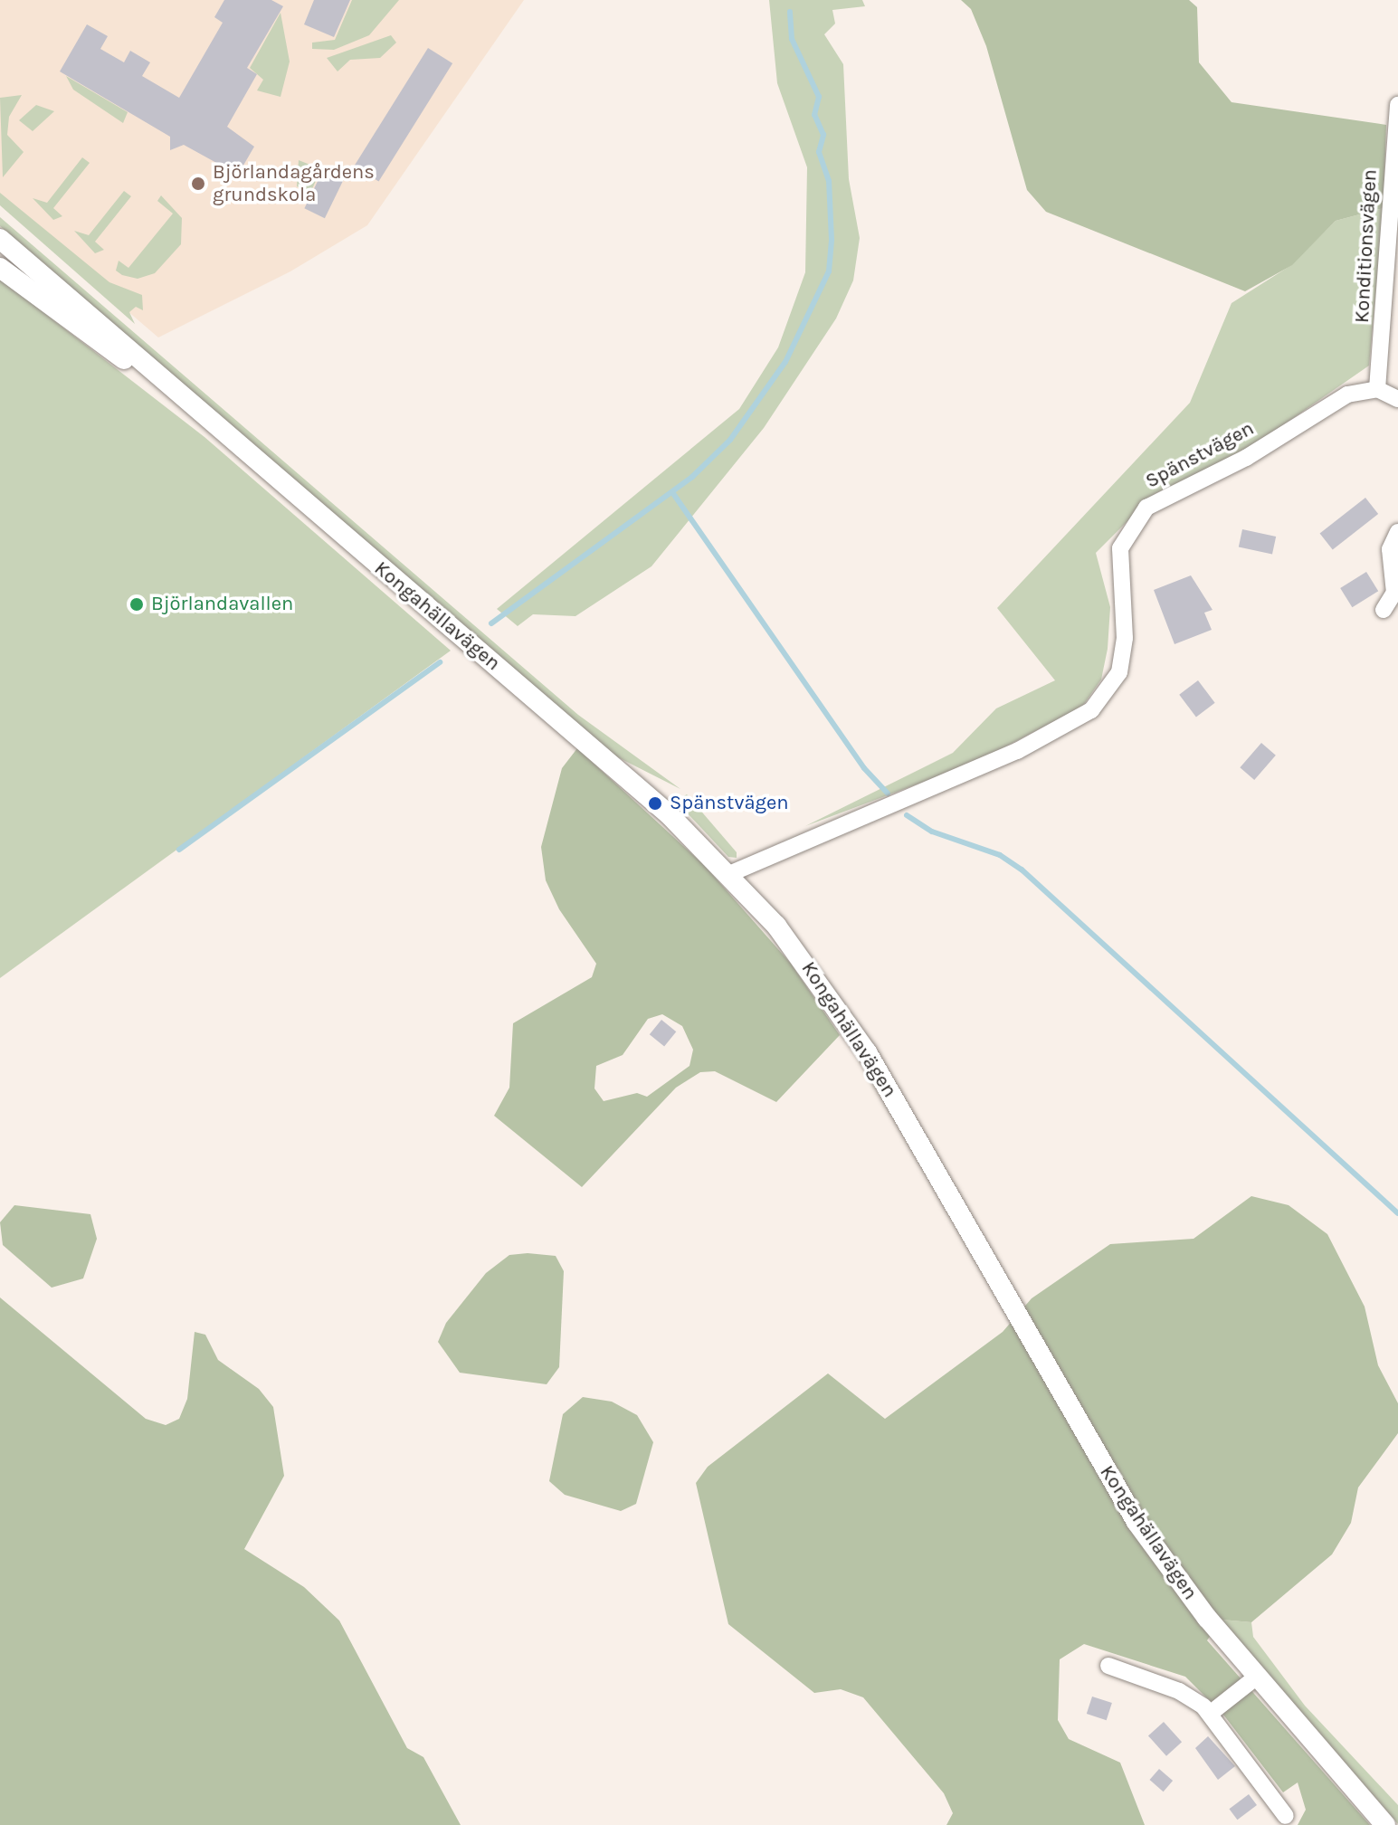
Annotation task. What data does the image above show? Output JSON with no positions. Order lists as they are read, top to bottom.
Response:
{
  "streets": {
    "street": ["Konditionsvägen", "Spänstvägen", "Kongahällavägen"]
  },
  "crossings": [
    ["Konditionsvägen", "Spänstvägen"],
    ["Spänstvägen", "Kongahällavägen"]
  ],
  "places": ["Björlandagårdens grundskola", "Björlandavallen", "Spänstvägen"]
}
